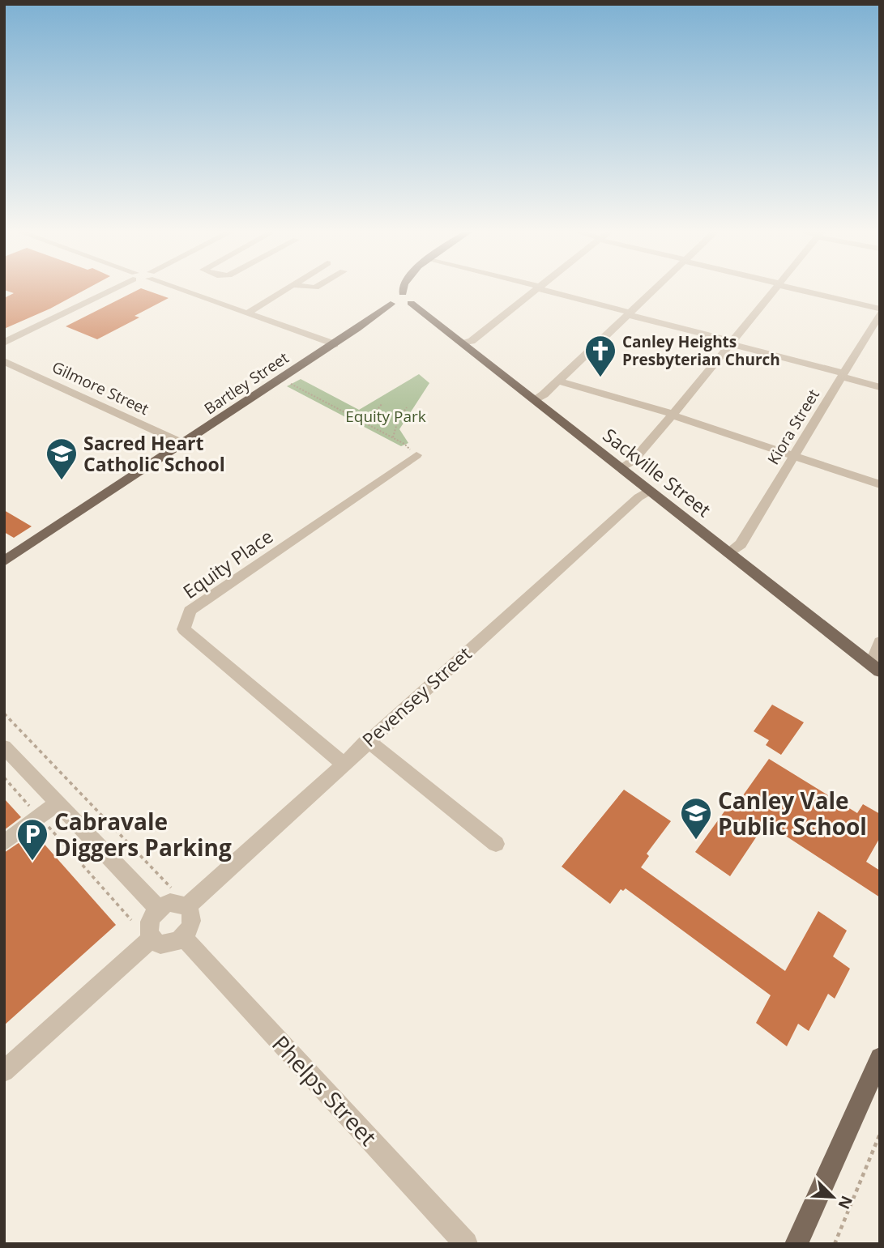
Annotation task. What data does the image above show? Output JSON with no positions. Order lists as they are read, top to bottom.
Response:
{
  "streets": {
    "main road": ["Bartley Street", "Sackville Street"],
    "street": [
      "Gilmore Street",
      "Kiora Street",
      "Equity Place",
      "Pevensey Street",
      "Phelps Street"
    ]
  },
  "crossings": [
    ["Bartley Street", "Gilmore Street"],
    ["Bartley Street", "Sackville Street"],
    ["Kiora Street", "Sackville Street"],
    ["Sackville Street", "Pevensey Street"],
    ["Equity Place", "Pevensey Street"],
    ["Pevensey Street", "Phelps Street"]
  ],
  "parks": ["Equity Park"],
  "places": {
    "church": ["Canley Heights Presbyterian Church"],
    "school or university": ["Sacred Heart Catholic School", "Canley Vale Public School"],
    "parking": ["Cabravale Diggers Parking"]
  },
  "north": "bottom right"
}
